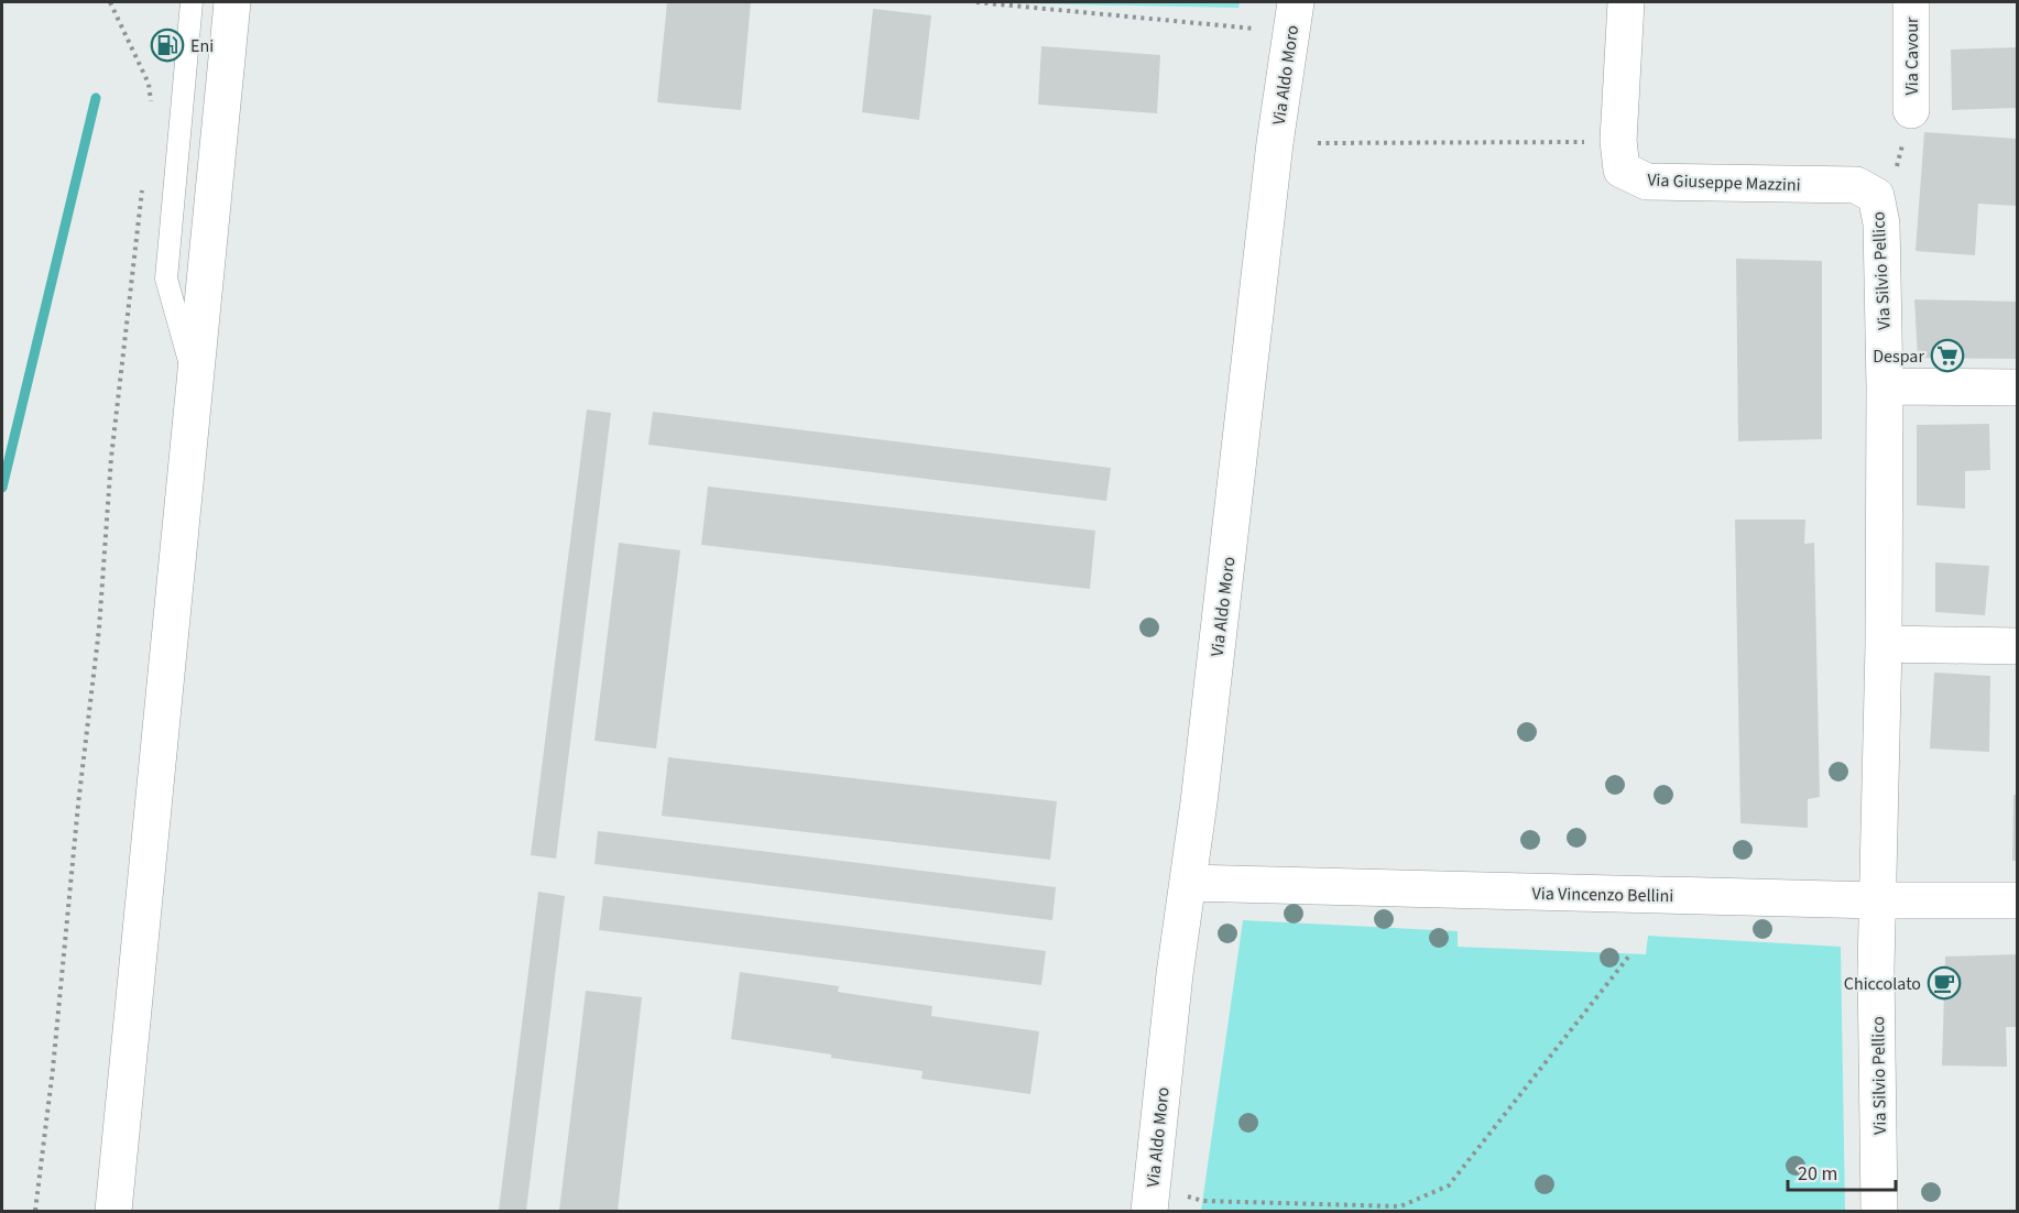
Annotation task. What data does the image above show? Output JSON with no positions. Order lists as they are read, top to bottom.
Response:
{
  "streets": {
    "main road": [
      "Via Cavour",
      "Via Aldo Moro",
      "Via Giuseppe Mazzini",
      "Via Silvio Pellico",
      "Via Vincenzo Bellini"
    ]
  },
  "crossings": [
    ["Via Aldo Moro", "Via Vincenzo Bellini"],
    ["Via Giuseppe Mazzini", "Via Silvio Pellico"],
    ["Via Silvio Pellico", "Via Vincenzo Bellini"]
  ],
  "places": {
    "fuel station": ["Eni"],
    "supermarket": ["Despar"],
    "cafe": ["Chiccolato"]
  },
  "scale_bar": "20 m"
}
